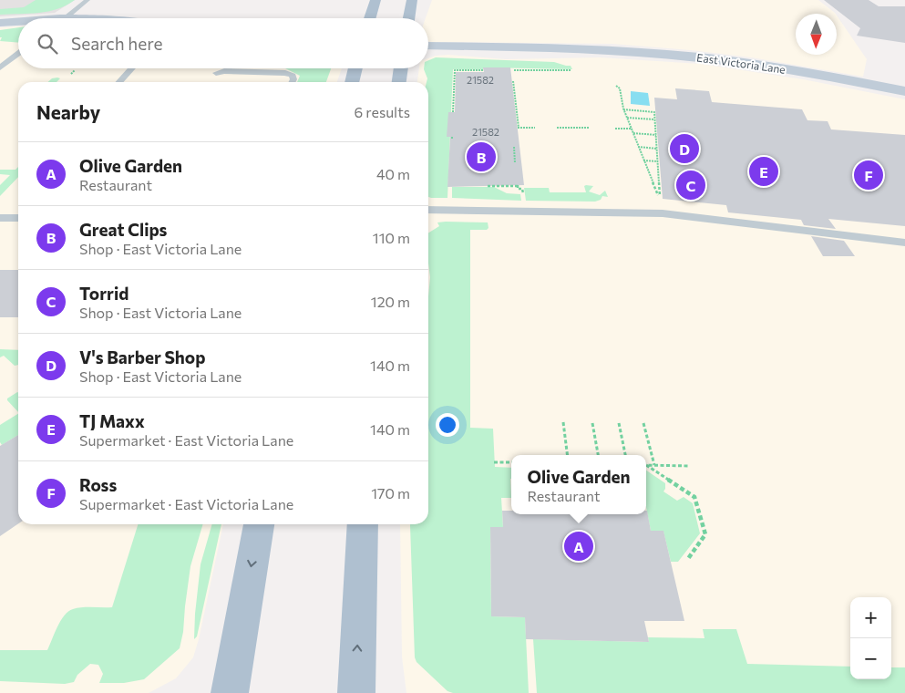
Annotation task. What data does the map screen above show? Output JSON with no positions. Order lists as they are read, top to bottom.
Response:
{
  "streets": {
    "street": ["East Victoria Lane"]
  },
  "house_numbers": ["21582", "21582"],
  "north": "bottom",
  "page": {
    "search": "Search here",
    "heading": ["Nearby", "6 results"],
    "pins": [
      "D",
      "B",
      "E",
      "F",
      "C",
      "A"
    ],
    "list": [
      {
        "mark": "A",
        "name": "Olive Garden",
        "note": "Restaurant",
        "value": "40 m"
      },
      {
        "mark": "B",
        "name": "Great Clips",
        "note": "Shop · East Victoria Lane",
        "value": "110 m"
      },
      {
        "mark": "C",
        "name": "Torrid",
        "note": "Shop · East Victoria Lane",
        "value": "120 m"
      },
      {
        "mark": "D",
        "name": "V's Barber Shop",
        "note": "Shop · East Victoria Lane",
        "value": "140 m"
      },
      {
        "mark": "E",
        "name": "TJ Maxx",
        "note": "Supermarket · East Victoria Lane",
        "value": "140 m"
      },
      {
        "mark": "F",
        "name": "Ross",
        "note": "Supermarket · East Victoria Lane",
        "value": "170 m"
      }
    ],
    "popup": ["Olive Garden", "Restaurant"],
    "map_buttons": ["+", "−"]
  }
}
